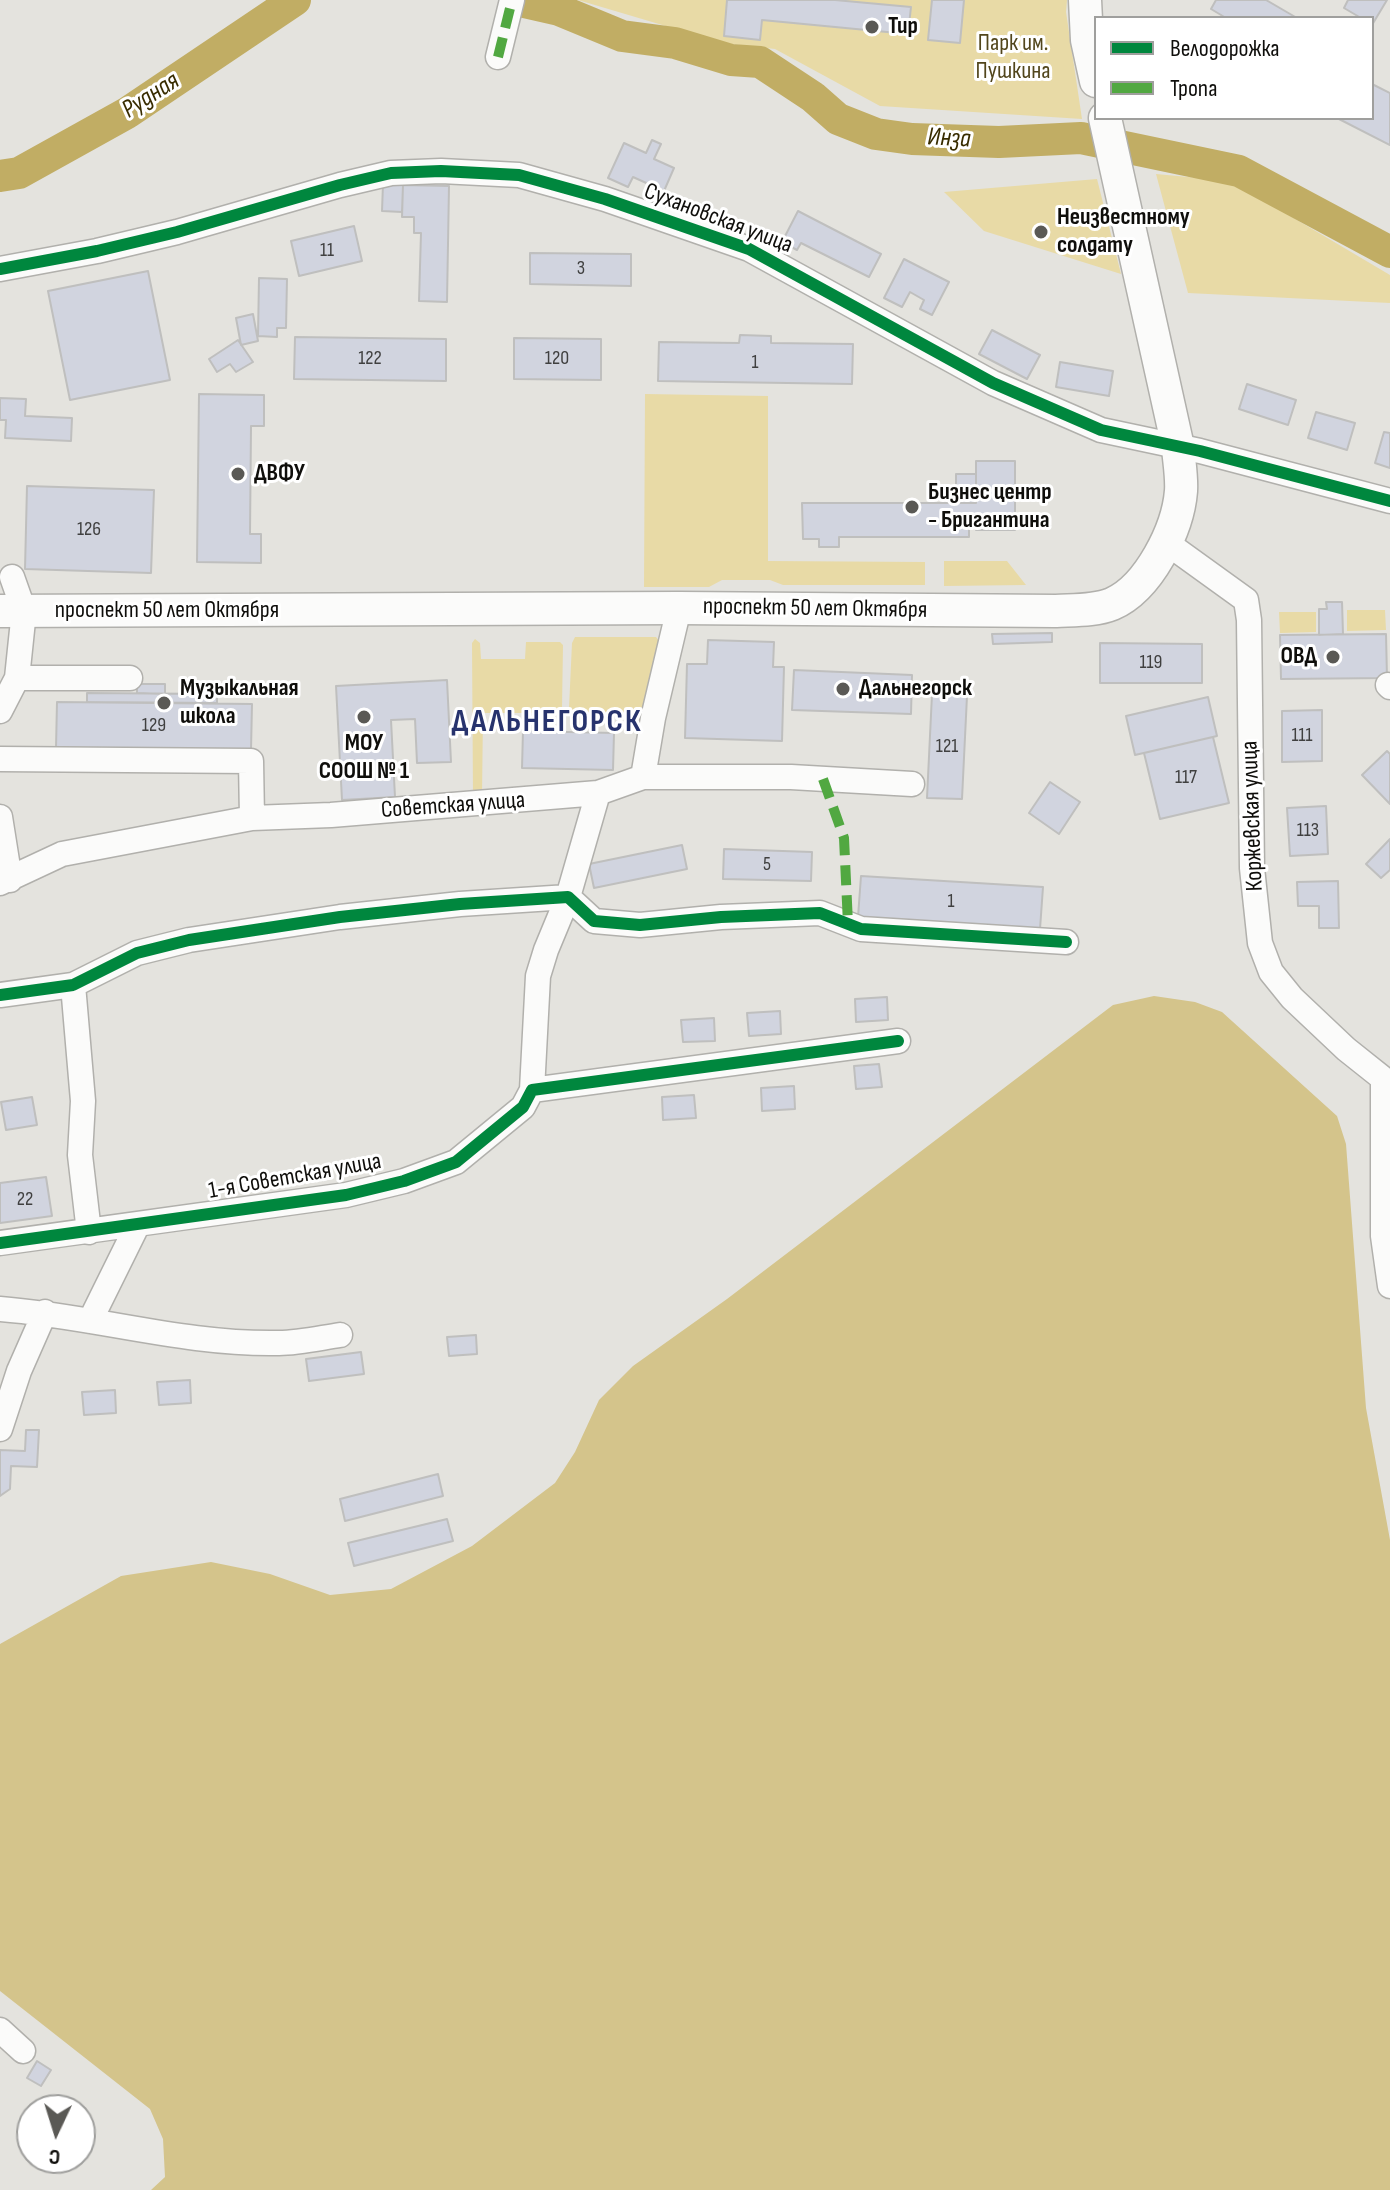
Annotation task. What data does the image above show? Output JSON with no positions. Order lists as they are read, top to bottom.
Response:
{
  "streets": {
    "main road": ["проспект 50 лет Октября"],
    "street": [
      "Сухановская улица",
      "Советская улица",
      "Коржевская улица",
      "1-я Советская улица"
    ]
  },
  "crossings": [
    ["Сухановская улица", "проспект 50 лет Октября"],
    ["проспект 50 лет Октября", "Коржевская улица"]
  ],
  "districts": ["ДАЛЬНЕГОРСК"],
  "water": ["Рудная", "Инза"],
  "parks": ["Парк им. Пушкина"],
  "places": [
    "Тир",
    "Неизвестному солдату",
    "ДВФУ",
    "Бизнес центр - Бригантина",
    "ОВД",
    "Дальнегорск",
    "Музыкальная школа",
    "МОУ СООШ № 1"
  ],
  "house_numbers": [
    "11",
    "3",
    "122",
    "120",
    "1",
    "126",
    "119",
    "129",
    "111",
    "121",
    "117",
    "113",
    "5",
    "1",
    "22"
  ],
  "legend": ["Велодорожка", "Тропа"],
  "north": "bottom"
}
